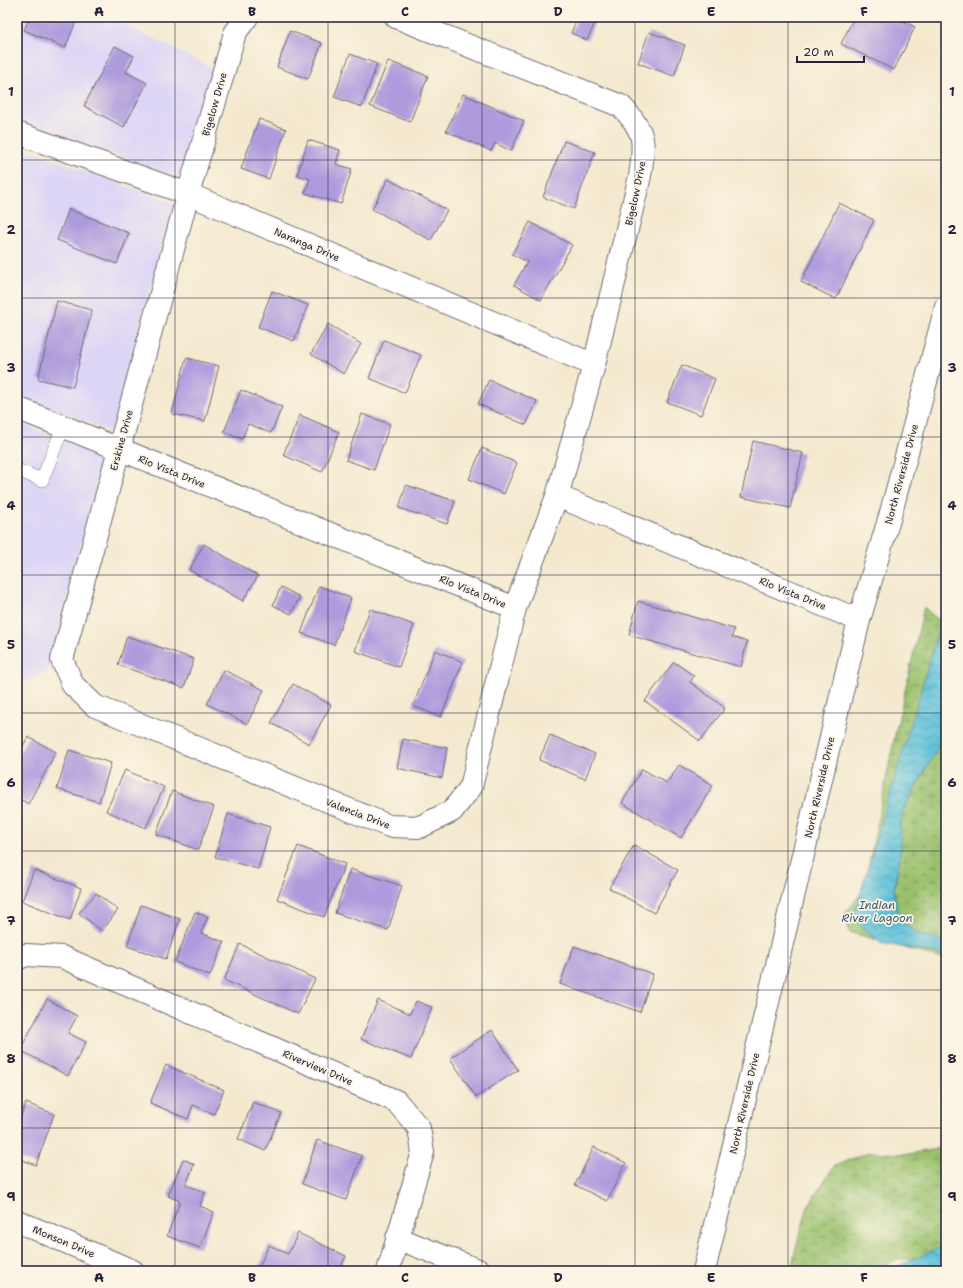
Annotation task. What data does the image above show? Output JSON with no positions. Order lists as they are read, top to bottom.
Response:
{
  "streets": {
    "street": [
      "Bigelow Drive",
      "Naranga Drive",
      "Erskine Drive",
      "Rio Vista Drive",
      "North Riverside Drive",
      "Valencia Drive",
      "Riverview Drive",
      "Monson Drive"
    ]
  },
  "crossings": [
    ["Bigelow Drive", "Naranga Drive"],
    ["Bigelow Drive", "Erskine Drive"],
    ["Bigelow Drive", "Rio Vista Drive"],
    ["Naranga Drive", "Erskine Drive"],
    ["Erskine Drive", "Rio Vista Drive"],
    ["Erskine Drive", "Valencia Drive"],
    ["Rio Vista Drive", "North Riverside Drive"],
    ["Rio Vista Drive", "Valencia Drive"]
  ],
  "water": ["Indian River Lagoon"],
  "scale_bar": "20 m",
  "grid": {
    "columns": [
      "A",
      "B",
      "C",
      "D",
      "E",
      "F"
    ],
    "rows": [
      "1",
      "2",
      "3",
      "4",
      "5",
      "6",
      "7",
      "8",
      "9"
    ]
  }
}
